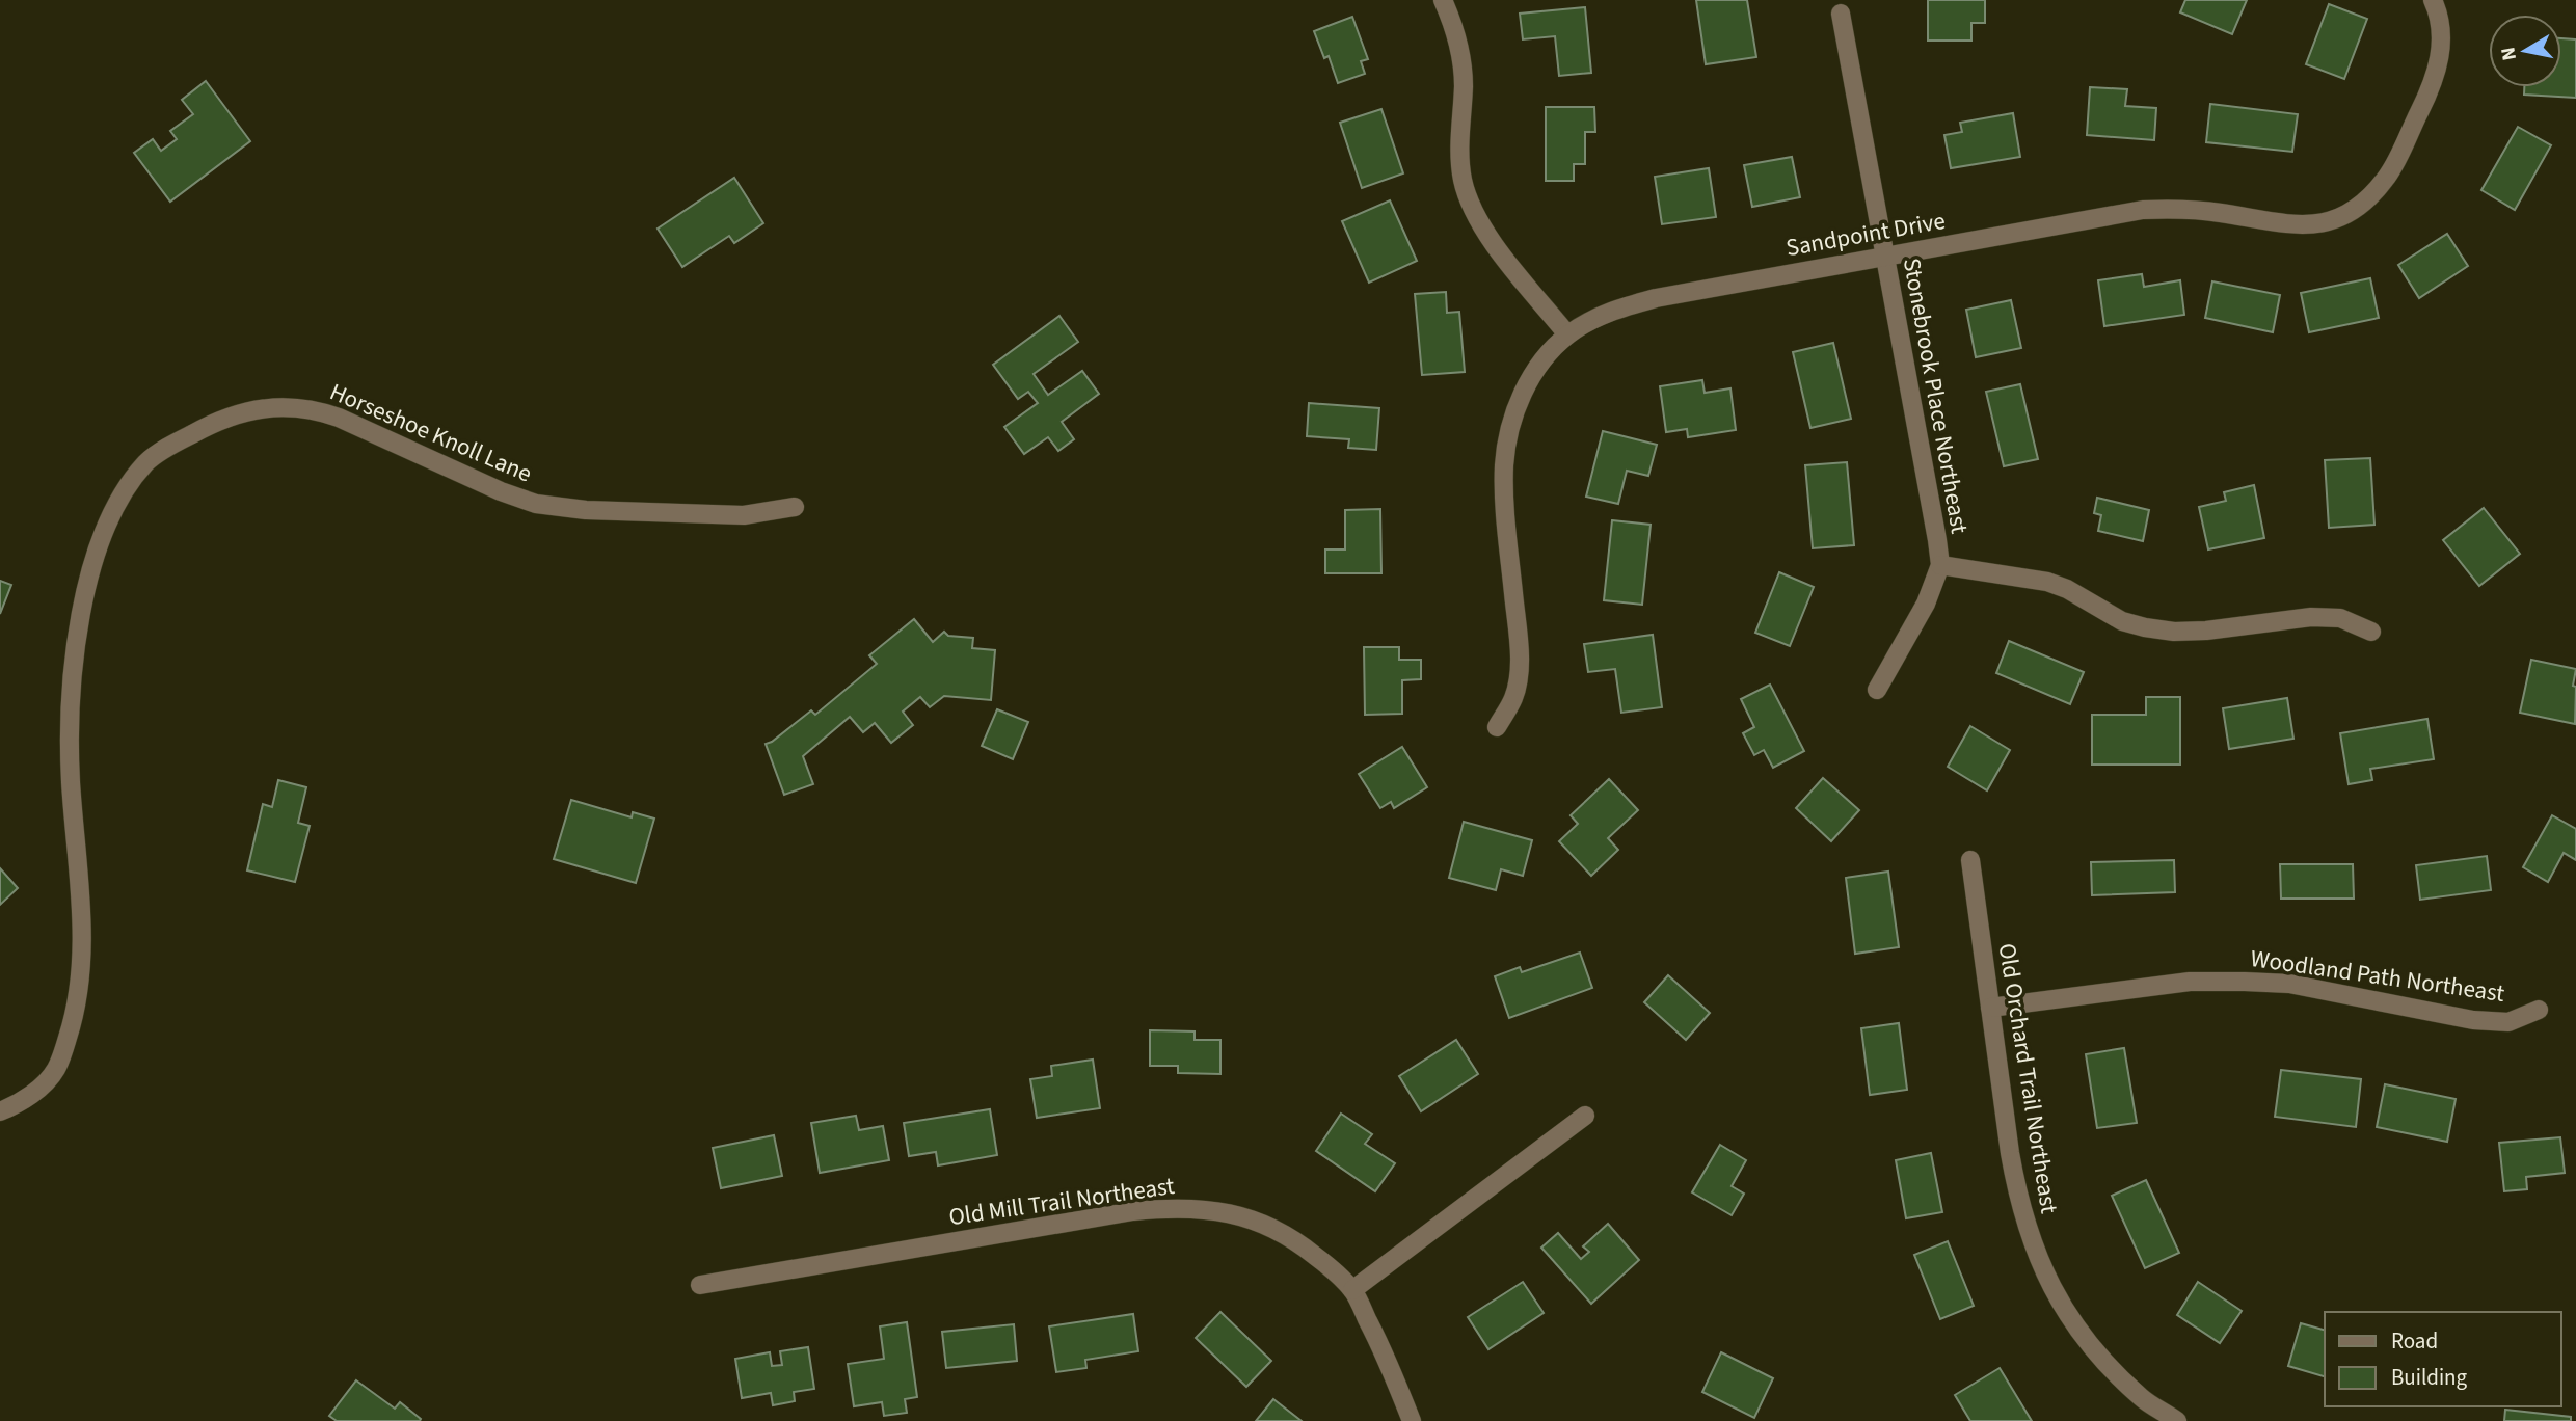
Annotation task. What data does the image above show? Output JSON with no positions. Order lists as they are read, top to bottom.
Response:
{
  "streets": {
    "street": [
      "Sandpoint Drive",
      "Stonebrook Place Northeast",
      "Horseshoe Knoll Lane",
      "Woodland Path Northeast",
      "Old Orchard Trail Northeast",
      "Old Mill Trail Northeast"
    ]
  },
  "crossings": [
    ["Sandpoint Drive", "Stonebrook Place Northeast"],
    ["Woodland Path Northeast", "Old Orchard Trail Northeast"]
  ],
  "legend": ["Road", "Building"],
  "north": "left"
}
